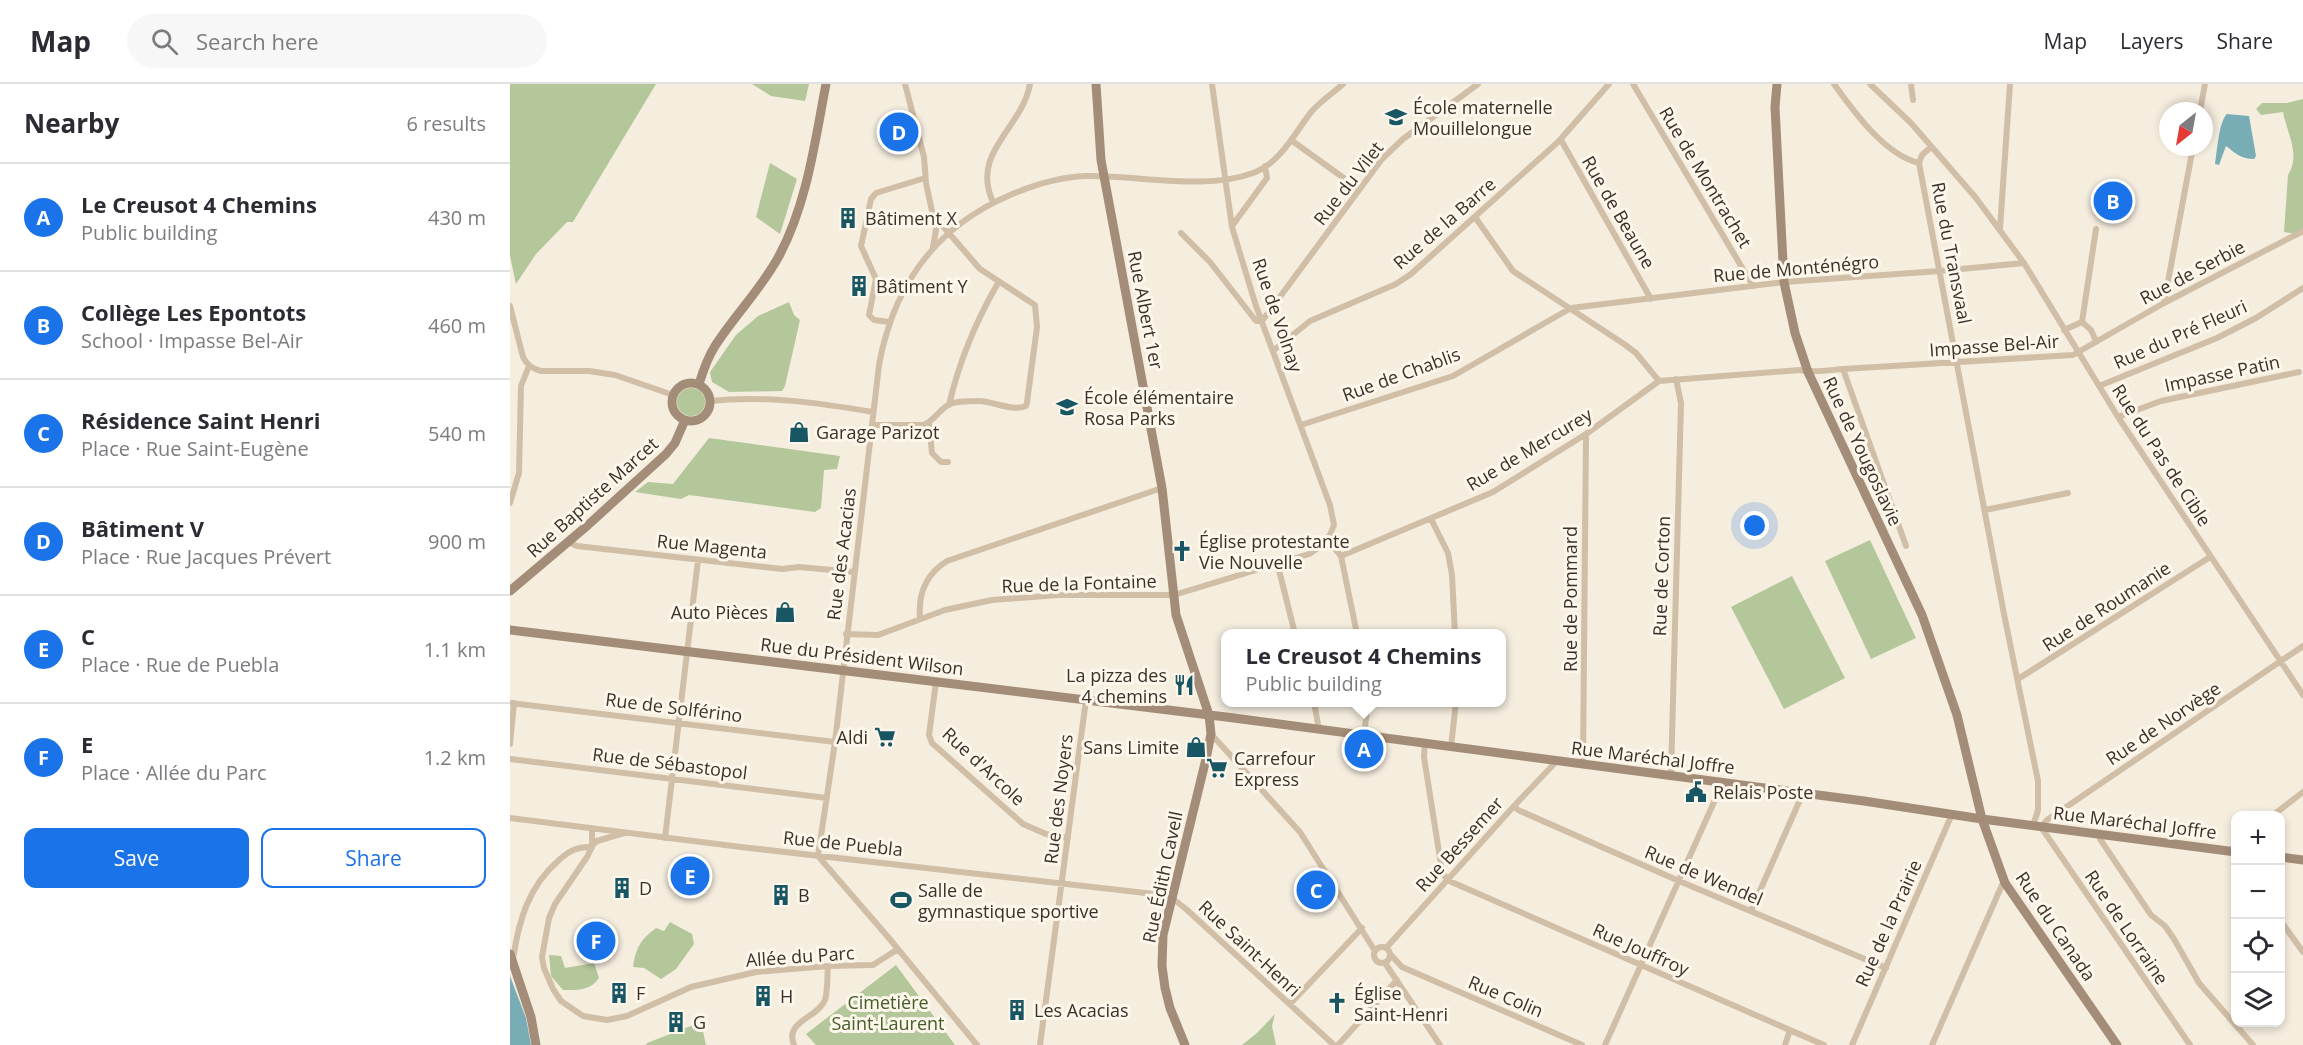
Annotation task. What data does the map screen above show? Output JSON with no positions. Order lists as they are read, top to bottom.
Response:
{
  "streets": {
    "main road": [
      "Rue Albert 1er",
      "Rue de Yougoslavie",
      "Rue Baptiste Marcet",
      "Rue du Président Wilson",
      "Rue Maréchal Joffre",
      "Rue Édith Cavell",
      "Rue du Canada"
    ],
    "street": [
      "Rue de Montrachet",
      "Rue du Vilet",
      "Rue de Beaune",
      "Rue de la Barre",
      "Rue du Transvaal",
      "Rue de Monténégro",
      "Rue de Serbie",
      "Rue de Volnay",
      "Rue du Pré Fleuri",
      "Impasse Bel-Air",
      "Impasse Patin",
      "Rue de Chablis",
      "Rue de Mercurey",
      "Rue du Pas de Cible",
      "Rue Magenta",
      "Rue des Acacias",
      "Rue de Corton",
      "Rue de la Fontaine",
      "Rue de Pommard",
      "Rue de Roumanie",
      "Rue de Solférino",
      "Rue de Norvège",
      "Rue de Sébastopol",
      "Rue d'Arcole",
      "Rue des Noyers",
      "Rue de Puebla",
      "Rue Bessemer",
      "Rue de Wendel",
      "Rue de la Prairie",
      "Rue de Lorraine",
      "Rue Saint-Henri",
      "Rue Jouffroy",
      "Allée du Parc",
      "Rue Colin"
    ]
  },
  "crossings": [
    ["Rue de Montrachet", "Rue de Monténégro"],
    ["Rue du Vilet", "Rue de Volnay"],
    ["Rue de Beaune", "Rue de la Barre"],
    ["Rue de Beaune", "Rue de Monténégro"],
    ["Rue de la Barre", "Rue de Volnay"],
    ["Rue du Transvaal", "Rue de Monténégro"],
    ["Rue du Transvaal", "Impasse Bel-Air"],
    ["Rue du Transvaal", "Rue du Pas de Cible"],
    ["Rue du Transvaal", "Rue de Roumanie"],
    ["Rue du Transvaal", "Rue de Norvège"],
    ["Rue du Transvaal", "Rue Maréchal Joffre"],
    ["Rue du Transvaal", "Rue de Lorraine"],
    ["Rue de Monténégro", "Rue de Chablis"],
    ["Rue de Monténégro", "Rue de Yougoslavie"],
    ["Rue de Monténégro", "Rue du Pas de Cible"],
    ["Rue de Serbie", "Impasse Bel-Air"],
    ["Rue Albert 1er", "Rue des Acacias"],
    ["Rue Albert 1er", "Rue de la Fontaine"],
    ["Rue Albert 1er", "Rue du Président Wilson"],
    ["Rue Albert 1er", "Rue Maréchal Joffre"],
    ["Rue Albert 1er", "Rue Édith Cavell"],
    ["Rue de Volnay", "Rue de Chablis"],
    ["Rue de Volnay", "Rue des Acacias"],
    ["Rue de Volnay", "Rue de la Fontaine"],
    ["Rue du Pré Fleuri", "Rue du Pas de Cible"],
    ["Impasse Bel-Air", "Rue de Yougoslavie"],
    ["Impasse Bel-Air", "Rue du Pas de Cible"],
    ["Impasse Patin", "Rue du Pas de Cible"],
    ["Rue de Mercurey", "Rue de Pommard"],
    ["Rue de Yougoslavie", "Rue Maréchal Joffre"],
    ["Rue de Yougoslavie", "Rue du Canada"],
    ["Rue du Pas de Cible", "Rue de Roumanie"],
    ["Rue du Pas de Cible", "Rue de Norvège"],
    ["Rue Baptiste Marcet", "Rue Magenta"],
    ["Rue Magenta", "Rue des Acacias"],
    ["Rue des Acacias", "Rue de la Fontaine"],
    ["Rue des Acacias", "Rue du Président Wilson"],
    ["Rue des Acacias", "Rue de Solférino"],
    ["Rue des Acacias", "Rue de Sébastopol"],
    ["Rue des Acacias", "Rue de Puebla"],
    ["Rue de Corton", "Rue Maréchal Joffre"],
    ["Rue de Pommard", "Rue Maréchal Joffre"],
    ["Rue du Président Wilson", "Rue Maréchal Joffre"],
    ["Rue du Président Wilson", "Rue d'Arcole"],
    ["Rue du Président Wilson", "Rue des Noyers"],
    ["Rue du Président Wilson", "Rue Édith Cavell"],
    ["Rue de Norvège", "Rue Maréchal Joffre"],
    ["Rue de Norvège", "Rue de Lorraine"],
    ["Rue Maréchal Joffre", "Rue Bessemer"],
    ["Rue Maréchal Joffre", "Rue Édith Cavell"],
    ["Rue Maréchal Joffre", "Rue de la Prairie"],
    ["Rue Maréchal Joffre", "Rue du Canada"],
    ["Rue Maréchal Joffre", "Rue de Lorraine"],
    ["Rue d'Arcole", "Rue des Noyers"],
    ["Rue des Noyers", "Rue de Puebla"],
    ["Rue de Puebla", "Rue Édith Cavell"],
    ["Rue de Puebla", "Rue Saint-Henri"],
    ["Rue de Puebla", "Allée du Parc"],
    ["Rue Bessemer", "Rue de Wendel"],
    ["Rue Bessemer", "Rue Jouffroy"],
    ["Rue Bessemer", "Rue Colin"],
    ["Rue de Wendel", "Rue de la Prairie"],
    ["Rue Édith Cavell", "Rue Saint-Henri"]
  ],
  "parks": ["Cimetière Saint-Laurent"],
  "places": {
    "school or university": ["École maternelle Mouillelongue", "École élémentaire Rosa Parks"],
    "building": [
      "Bâtiment X",
      "Bâtiment Y",
      "D",
      "B",
      "F",
      "H",
      "Les Acacias",
      "G"
    ],
    "shop": ["Garage Parizot", "Auto Pièces", "Sans Limite"],
    "church": ["Église protestante Vie Nouvelle", "Église Saint-Henri"],
    "restaurant": ["La pizza des 4 chemins"],
    "supermarket": ["Aldi", "Carrefour Express"],
    "public building": ["Relais Poste"],
    "sports": ["Salle de gymnastique sportive"]
  },
  "north": "bottom left",
  "page": {
    "header": "Map",
    "search": "Search here",
    "nav": ["Map", "Layers", "Share"],
    "heading": ["Nearby", "6 results"],
    "pins": [
      "D",
      "B",
      "A",
      "E",
      "C",
      "F"
    ],
    "list": [
      {
        "mark": "A",
        "name": "Le Creusot 4 Chemins",
        "note": "Public building",
        "value": "430 m"
      },
      {
        "mark": "B",
        "name": "Collège Les Epontots",
        "note": "School · Impasse Bel-Air",
        "value": "460 m"
      },
      {
        "mark": "C",
        "name": "Résidence Saint Henri",
        "note": "Place · Rue Saint-Eugène",
        "value": "540 m"
      },
      {
        "mark": "D",
        "name": "Bâtiment V",
        "note": "Place · Rue Jacques Prévert",
        "value": "900 m"
      },
      {
        "mark": "E",
        "name": "C",
        "note": "Place · Rue de Puebla",
        "value": "1.1 km"
      },
      {
        "mark": "F",
        "name": "E",
        "note": "Place · Allée du Parc",
        "value": "1.2 km"
      }
    ],
    "popup": ["Le Creusot 4 Chemins", "Public building"],
    "buttons": ["Save", "Share"],
    "map_buttons": ["+", "−"]
  }
}
